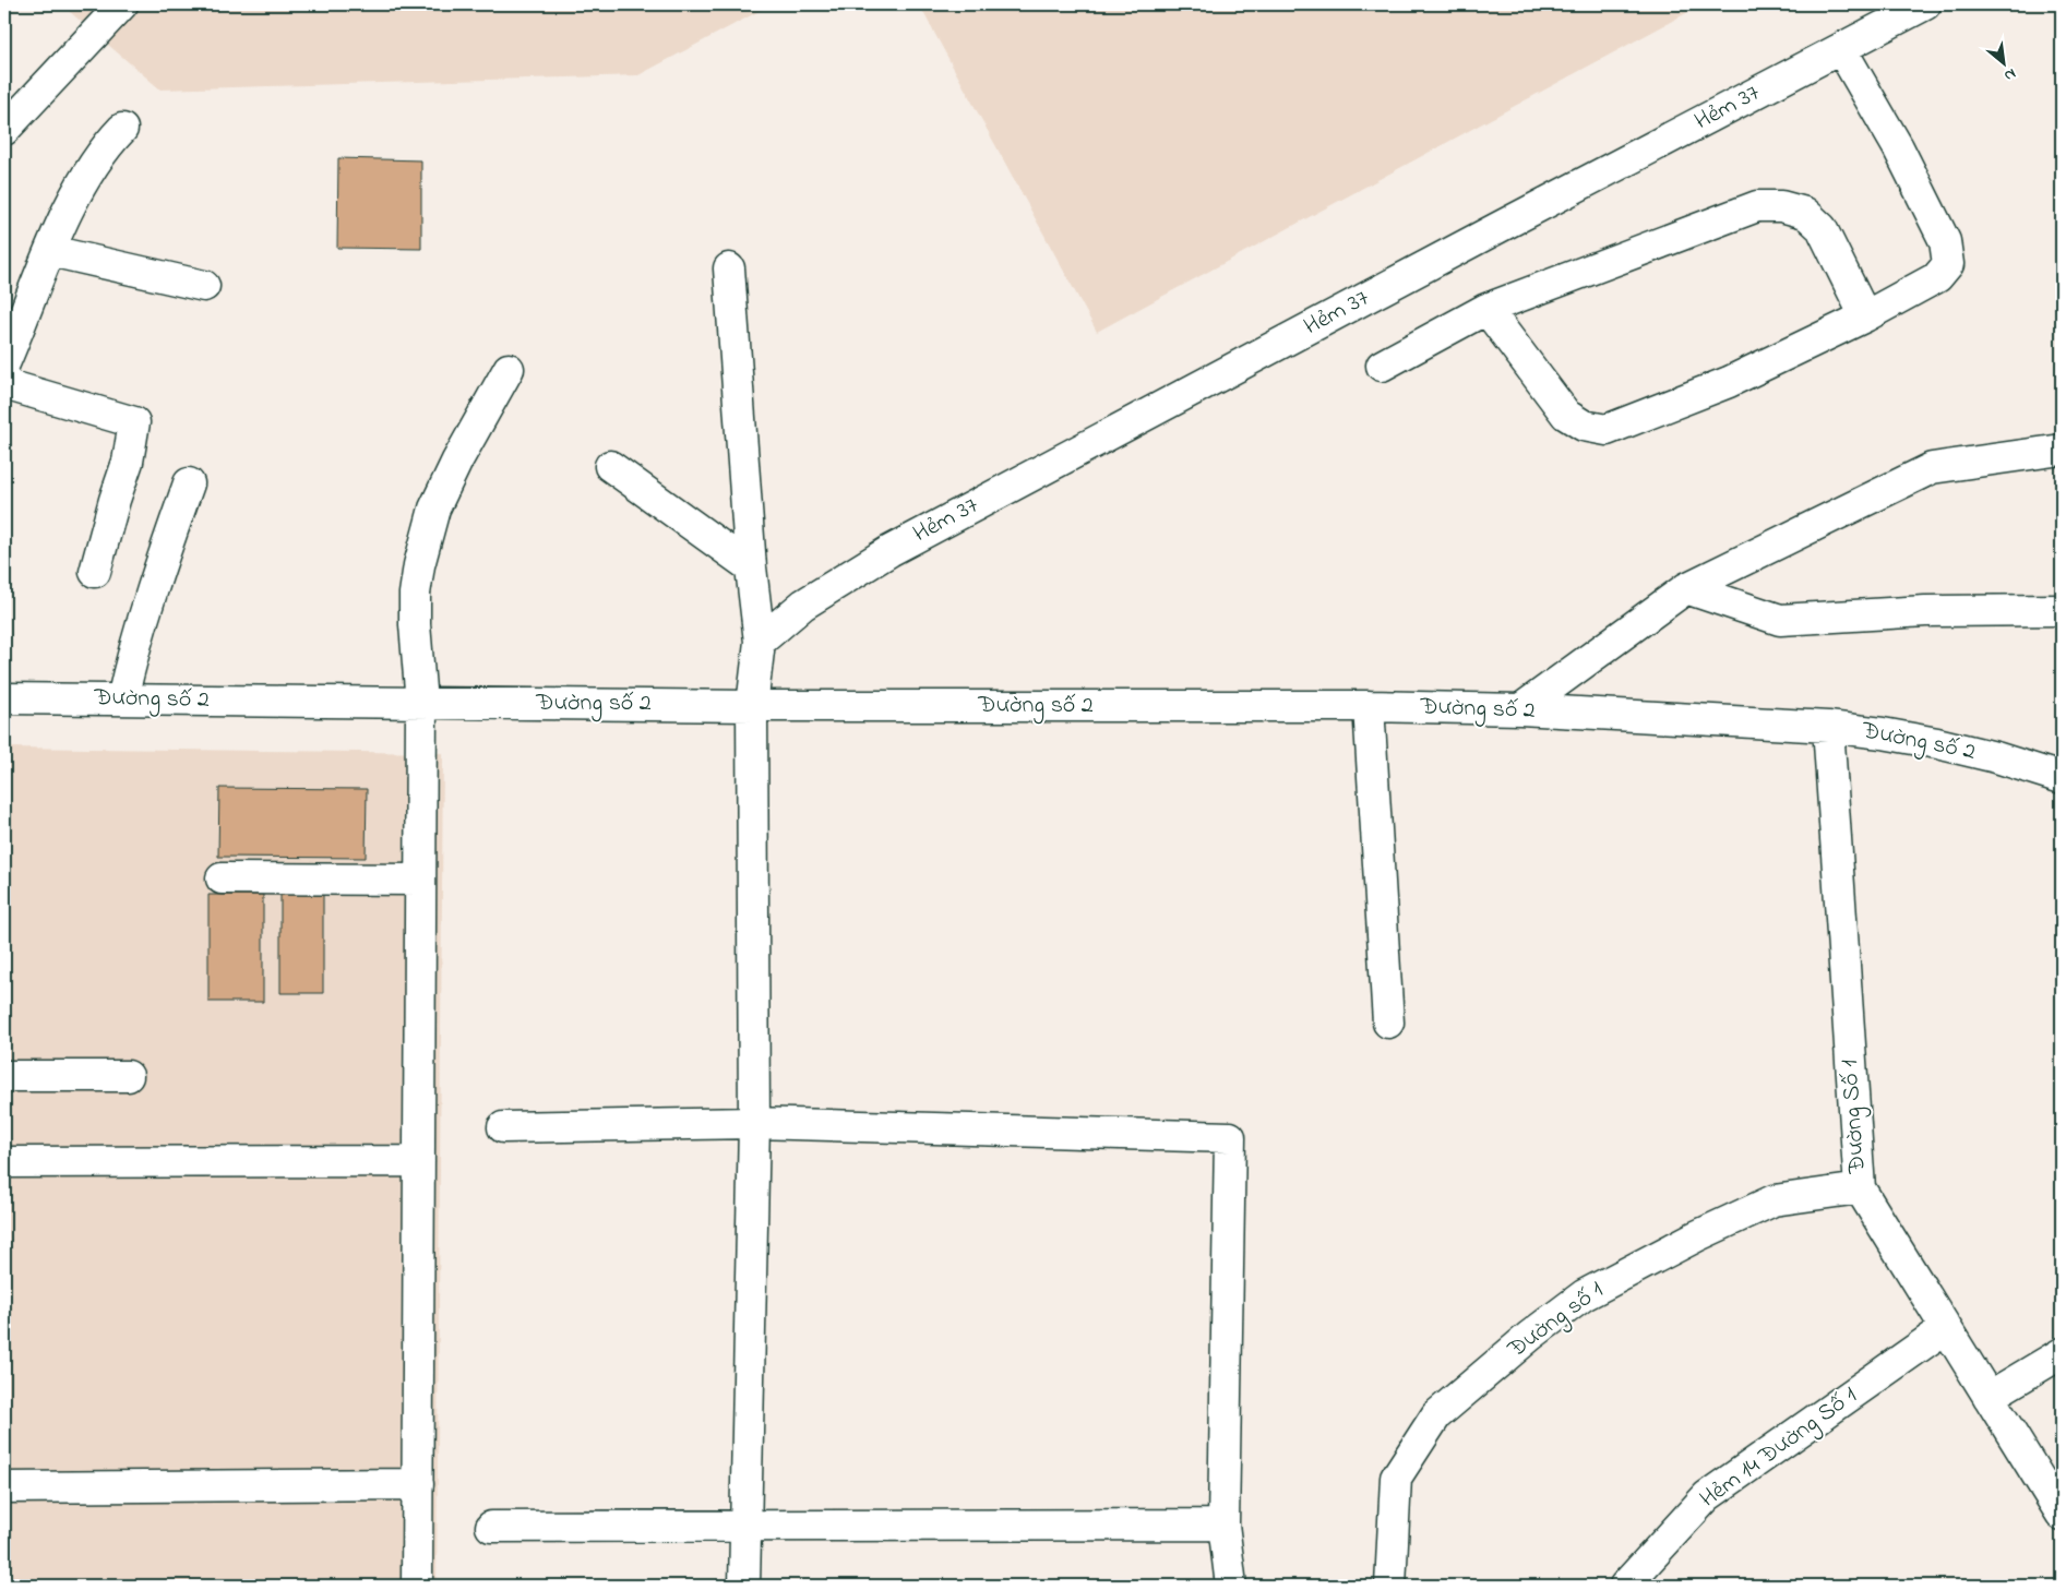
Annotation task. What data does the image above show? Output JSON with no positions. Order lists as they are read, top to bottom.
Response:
{
  "streets": {
    "street": [
      "Hẻm 37",
      "Đường số 2",
      "Đường Số 1",
      "Đường số 1",
      "Hẻm 14 Đường Số 1"
    ]
  },
  "crossings": [
    ["Đường số 2", "Đường Số 1"],
    ["Đường Số 1", "Đường số 1"],
    ["Đường Số 1", "Hẻm 14 Đường Số 1"]
  ],
  "north": "bottom right"
}
